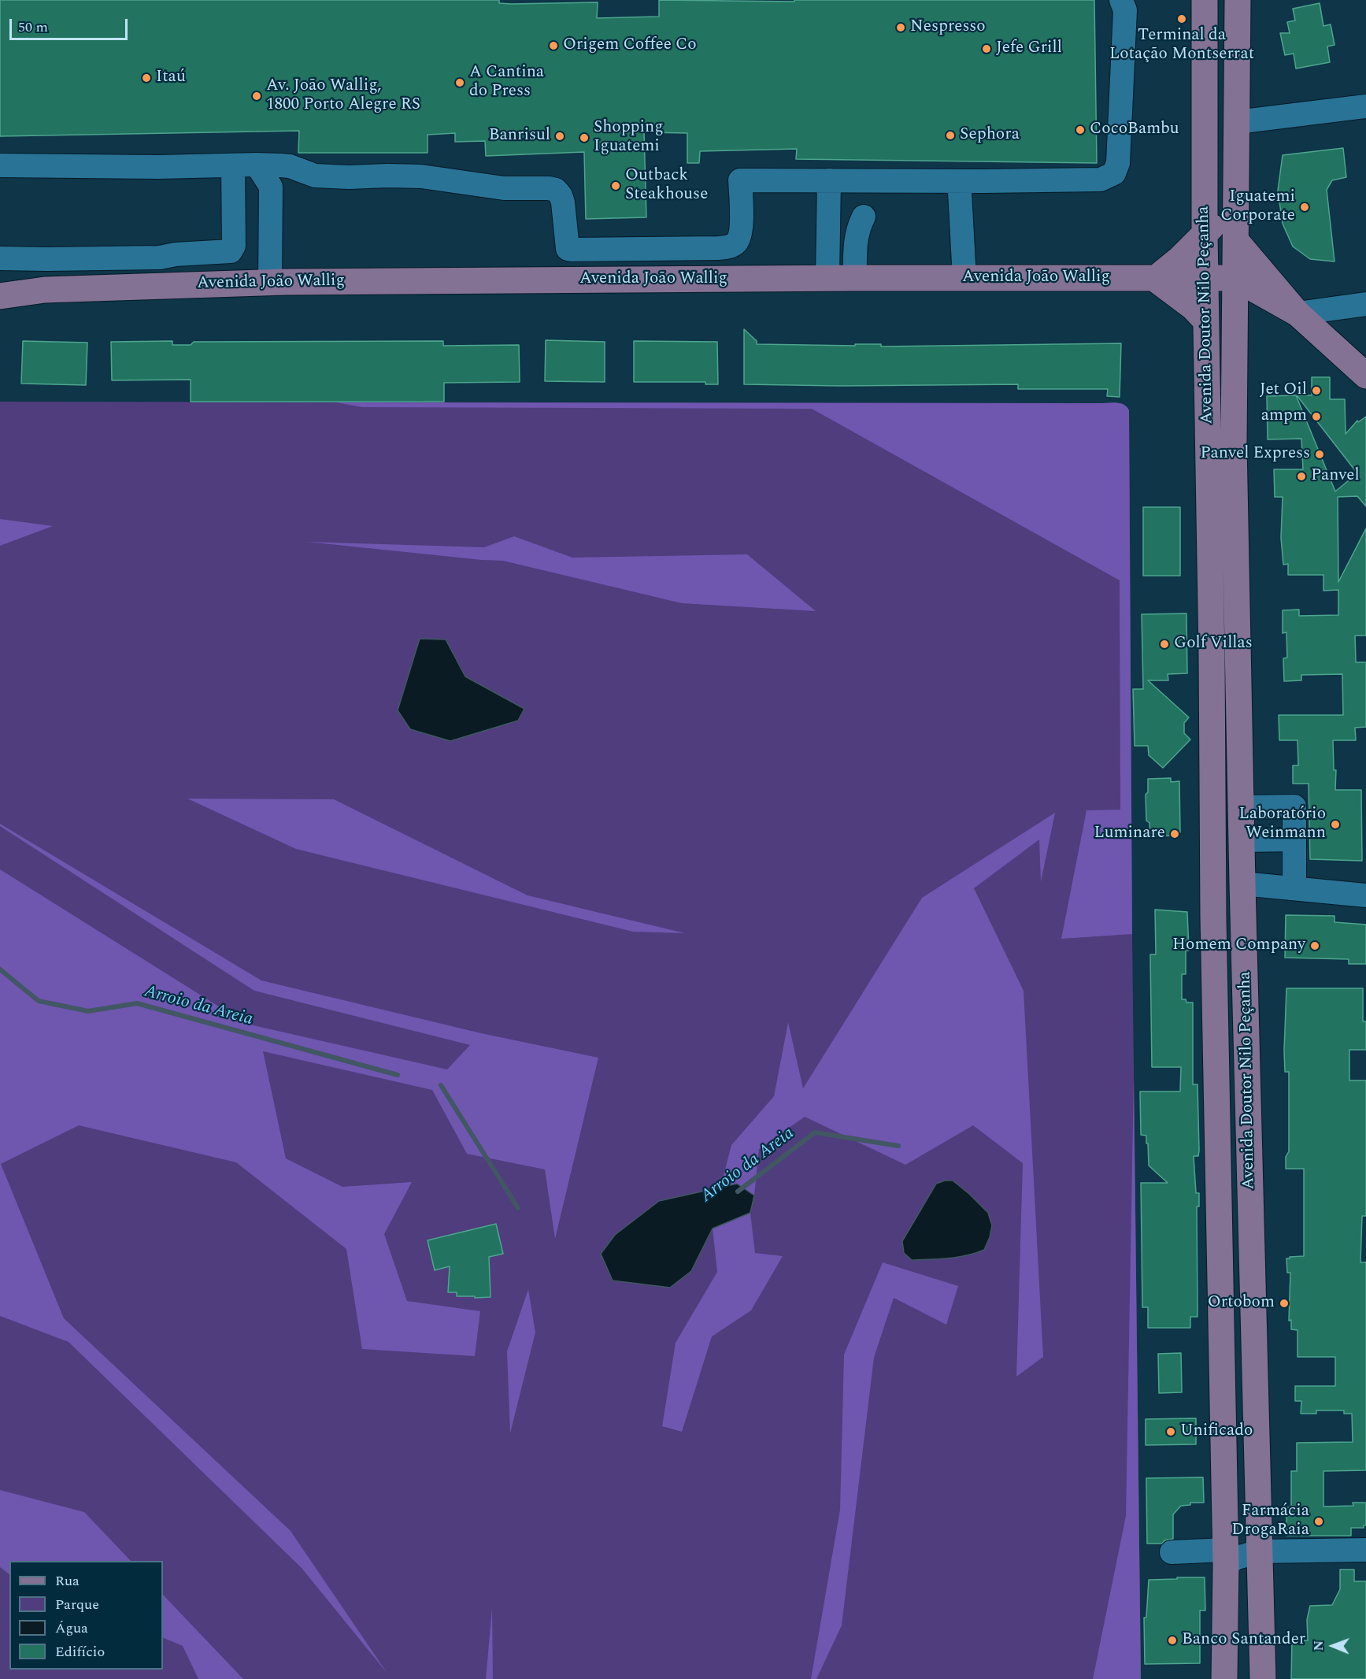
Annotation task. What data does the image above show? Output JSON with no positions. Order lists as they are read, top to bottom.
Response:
{
  "streets": {
    "main road": ["Avenida João Wallig", "Avenida Doutor Nilo Peçanha"]
  },
  "crossings": [
    ["Avenida João Wallig", "Avenida Doutor Nilo Peçanha"]
  ],
  "water": ["Arroio da Areia"],
  "places": [
    "Terminal da Lotação Montserrat",
    "Nespresso",
    "Origem Coffee Co",
    "Jefe Grill",
    "Itaú",
    "A Cantina do Press",
    "Av. João Wallig, 1800 Porto Alegre RS",
    "CocoBambu",
    "Sephora",
    "Banrisul",
    "Shopping Iguatemi",
    "Outback Steakhouse",
    "Iguatemi Corporate",
    "Jet Oil",
    "ampm",
    "Panvel Express",
    "Panvel",
    "Golf Villas",
    "Laboratório Weinmann",
    "Luminare",
    "Homem Company",
    "Ortobom",
    "Unificado",
    "Farmácia DrogaRaia",
    "Banco Santander"
  ],
  "legend": [
    "Rua",
    "Parque",
    "Água",
    "Edifício"
  ],
  "scale_bar": "50 m",
  "north": "left"
}
